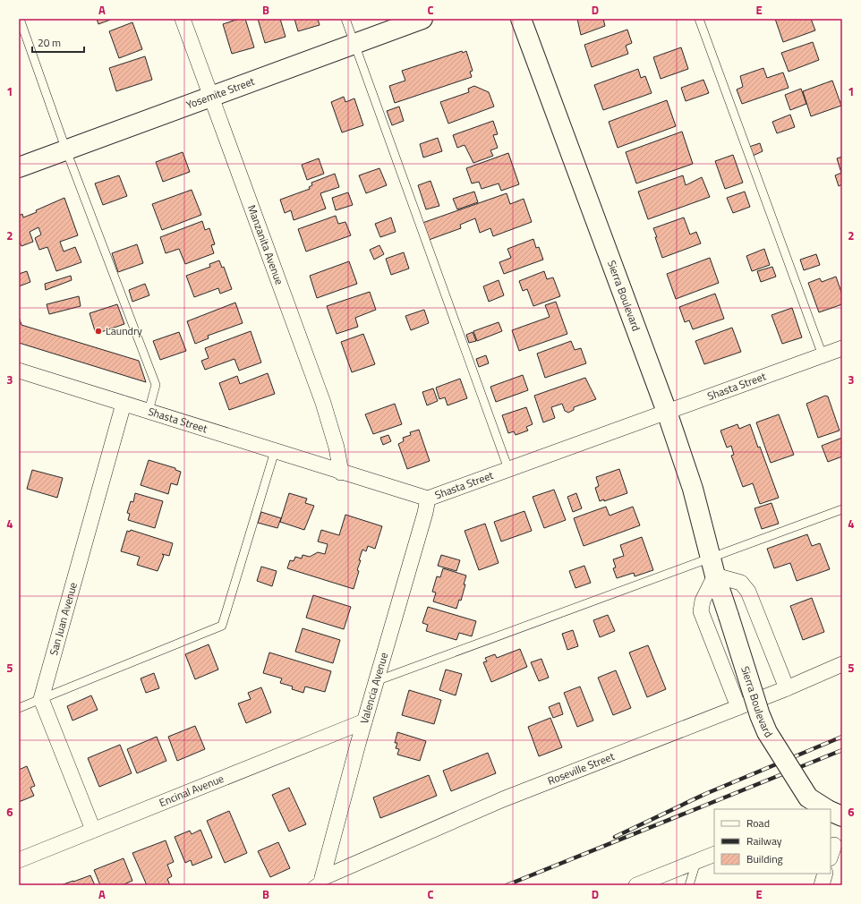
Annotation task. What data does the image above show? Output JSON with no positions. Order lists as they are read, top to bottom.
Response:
{
  "streets": {
    "street": [
      "Yosemite Street",
      "Manzanita Avenue",
      "Sierra Boulevard",
      "Shasta Street",
      "San Juan Avenue",
      "Valencia Avenue",
      "Roseville Street",
      "Encinal Avenue"
    ]
  },
  "crossings": [
    ["Yosemite Street", "Manzanita Avenue"],
    ["Manzanita Avenue", "Shasta Street"],
    ["Sierra Boulevard", "Shasta Street"],
    ["Sierra Boulevard", "Roseville Street"],
    ["Shasta Street", "San Juan Avenue"],
    ["Shasta Street", "Valencia Avenue"],
    ["Valencia Avenue", "Roseville Street"],
    ["Valencia Avenue", "Encinal Avenue"]
  ],
  "places": ["Laundry"],
  "legend": ["Road", "Railway", "Building"],
  "scale_bar": "20 m",
  "grid": {
    "columns": [
      "A",
      "B",
      "C",
      "D",
      "E"
    ],
    "rows": [
      "1",
      "2",
      "3",
      "4",
      "5",
      "6"
    ]
  }
}
